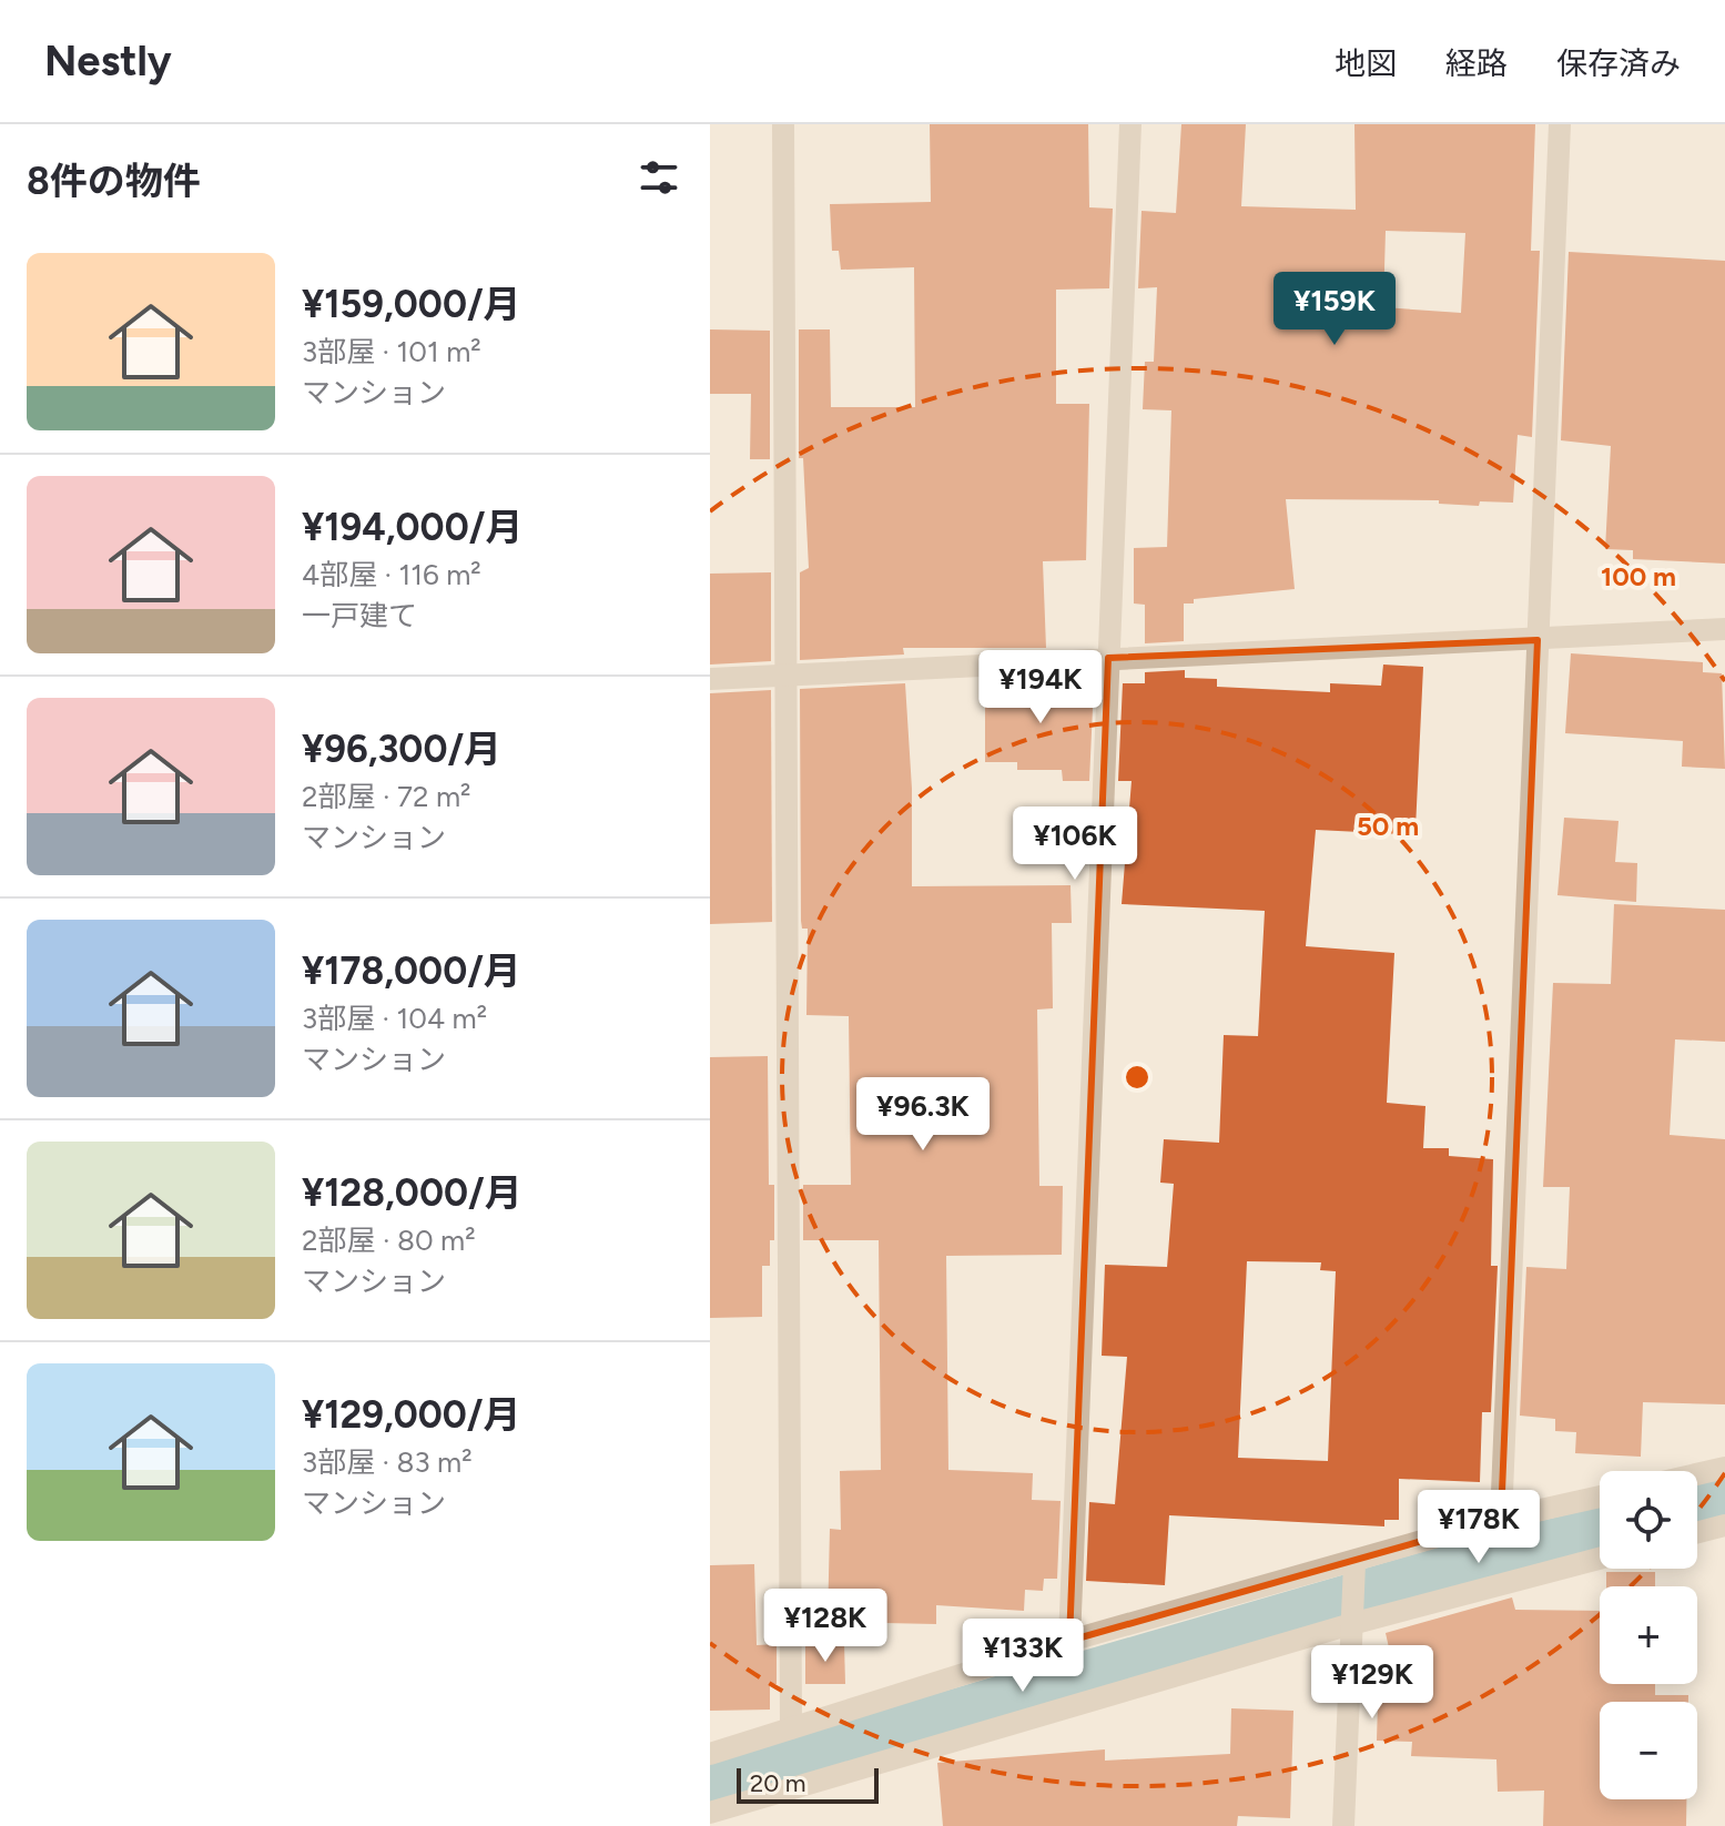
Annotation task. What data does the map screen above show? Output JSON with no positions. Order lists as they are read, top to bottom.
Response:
{
  "scale_bar": "20 m",
  "page": {
    "header": "Nestly",
    "nav": ["地図", "経路", "保存済み"],
    "heading": "8件の物件",
    "list": [
      {
        "name": "¥159,000/月",
        "note": "3部屋 · 101 m² · マンション"
      },
      {
        "name": "¥194,000/月",
        "note": "4部屋 · 116 m² · 一戸建て"
      },
      {
        "name": "¥96,300/月",
        "note": "2部屋 · 72 m² · マンション"
      },
      {
        "name": "¥178,000/月",
        "note": "3部屋 · 104 m² · マンション"
      },
      {
        "name": "¥128,000/月",
        "note": "2部屋 · 80 m² · マンション"
      },
      {
        "name": "¥129,000/月",
        "note": "3部屋 · 83 m² · マンション"
      }
    ],
    "price": [
      "¥159K",
      "¥194K",
      "¥106K",
      "¥96.3K",
      "¥178K",
      "¥128K",
      "¥133K",
      "¥129K"
    ],
    "map_buttons": ["+", "−"],
    "scale": "20 m"
  },
  "rings": ["100 m", "50 m"]
}
